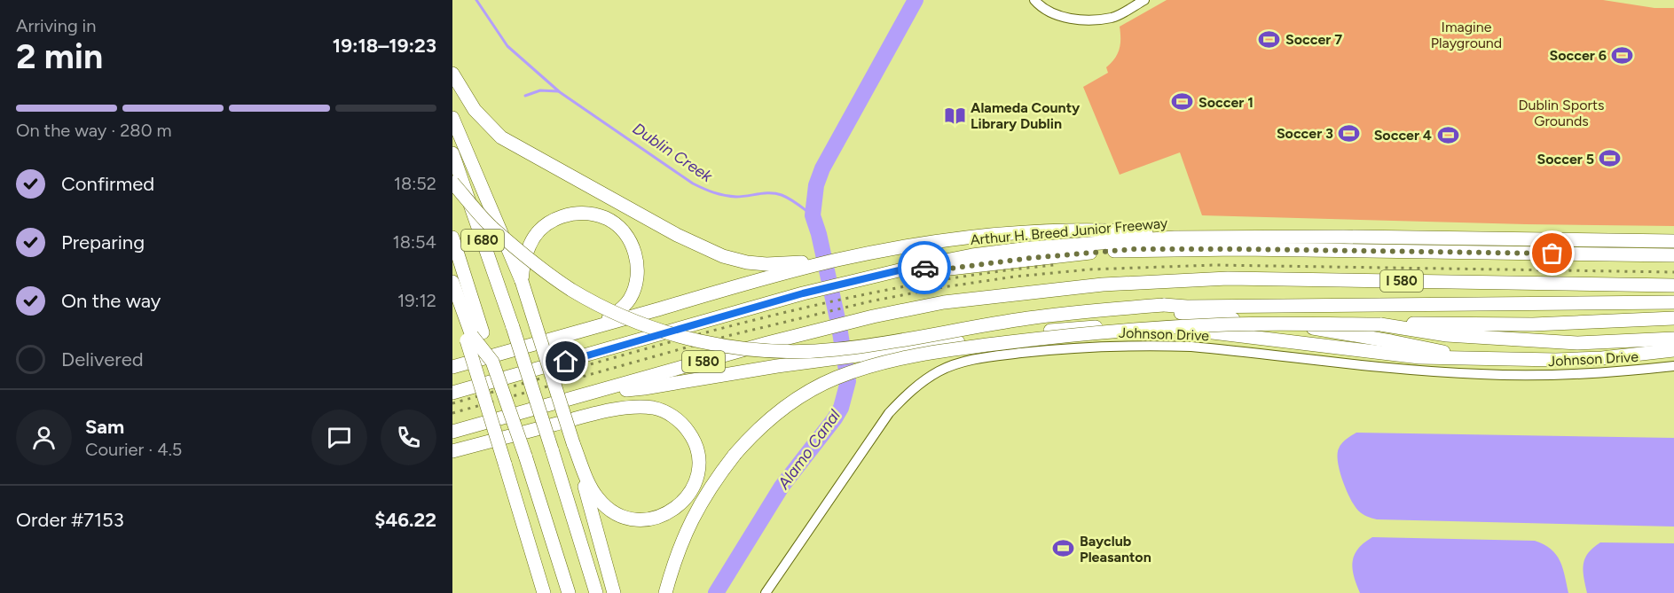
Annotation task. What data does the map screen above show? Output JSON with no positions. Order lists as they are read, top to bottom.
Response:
{
  "streets": {
    "highway": ["Arthur H. Breed Junior Freeway", "I 680", "I 580"],
    "street": ["Johnson Drive"]
  },
  "crossings": [
    ["Arthur H. Breed Junior Freeway", "I 580"]
  ],
  "water": ["Dublin Creek", "Alamo Canal"],
  "parks": ["Imagine Playground", "Dublin Sports Grounds"],
  "places": {
    "sports": [
      "Soccer 7",
      "Soccer 6",
      "Soccer 1",
      "Soccer 3",
      "Soccer 4",
      "Soccer 5",
      "Bayclub Pleasanton"
    ],
    "library": ["Alameda County Library Dublin"]
  },
  "page": {
    "heading": ["2 min", "Arriving in", "19:18–19:23"],
    "panel": [
      "Sam",
      "Courier · 4.5",
      "Order #7153",
      "$46.22"
    ],
    "bar": "On the way · 280 m",
    "list": [
      ["Confirmed", "18:52"],
      ["Preparing", "18:54"],
      ["On the way", "19:12"],
      "Delivered"
    ]
  }
}
